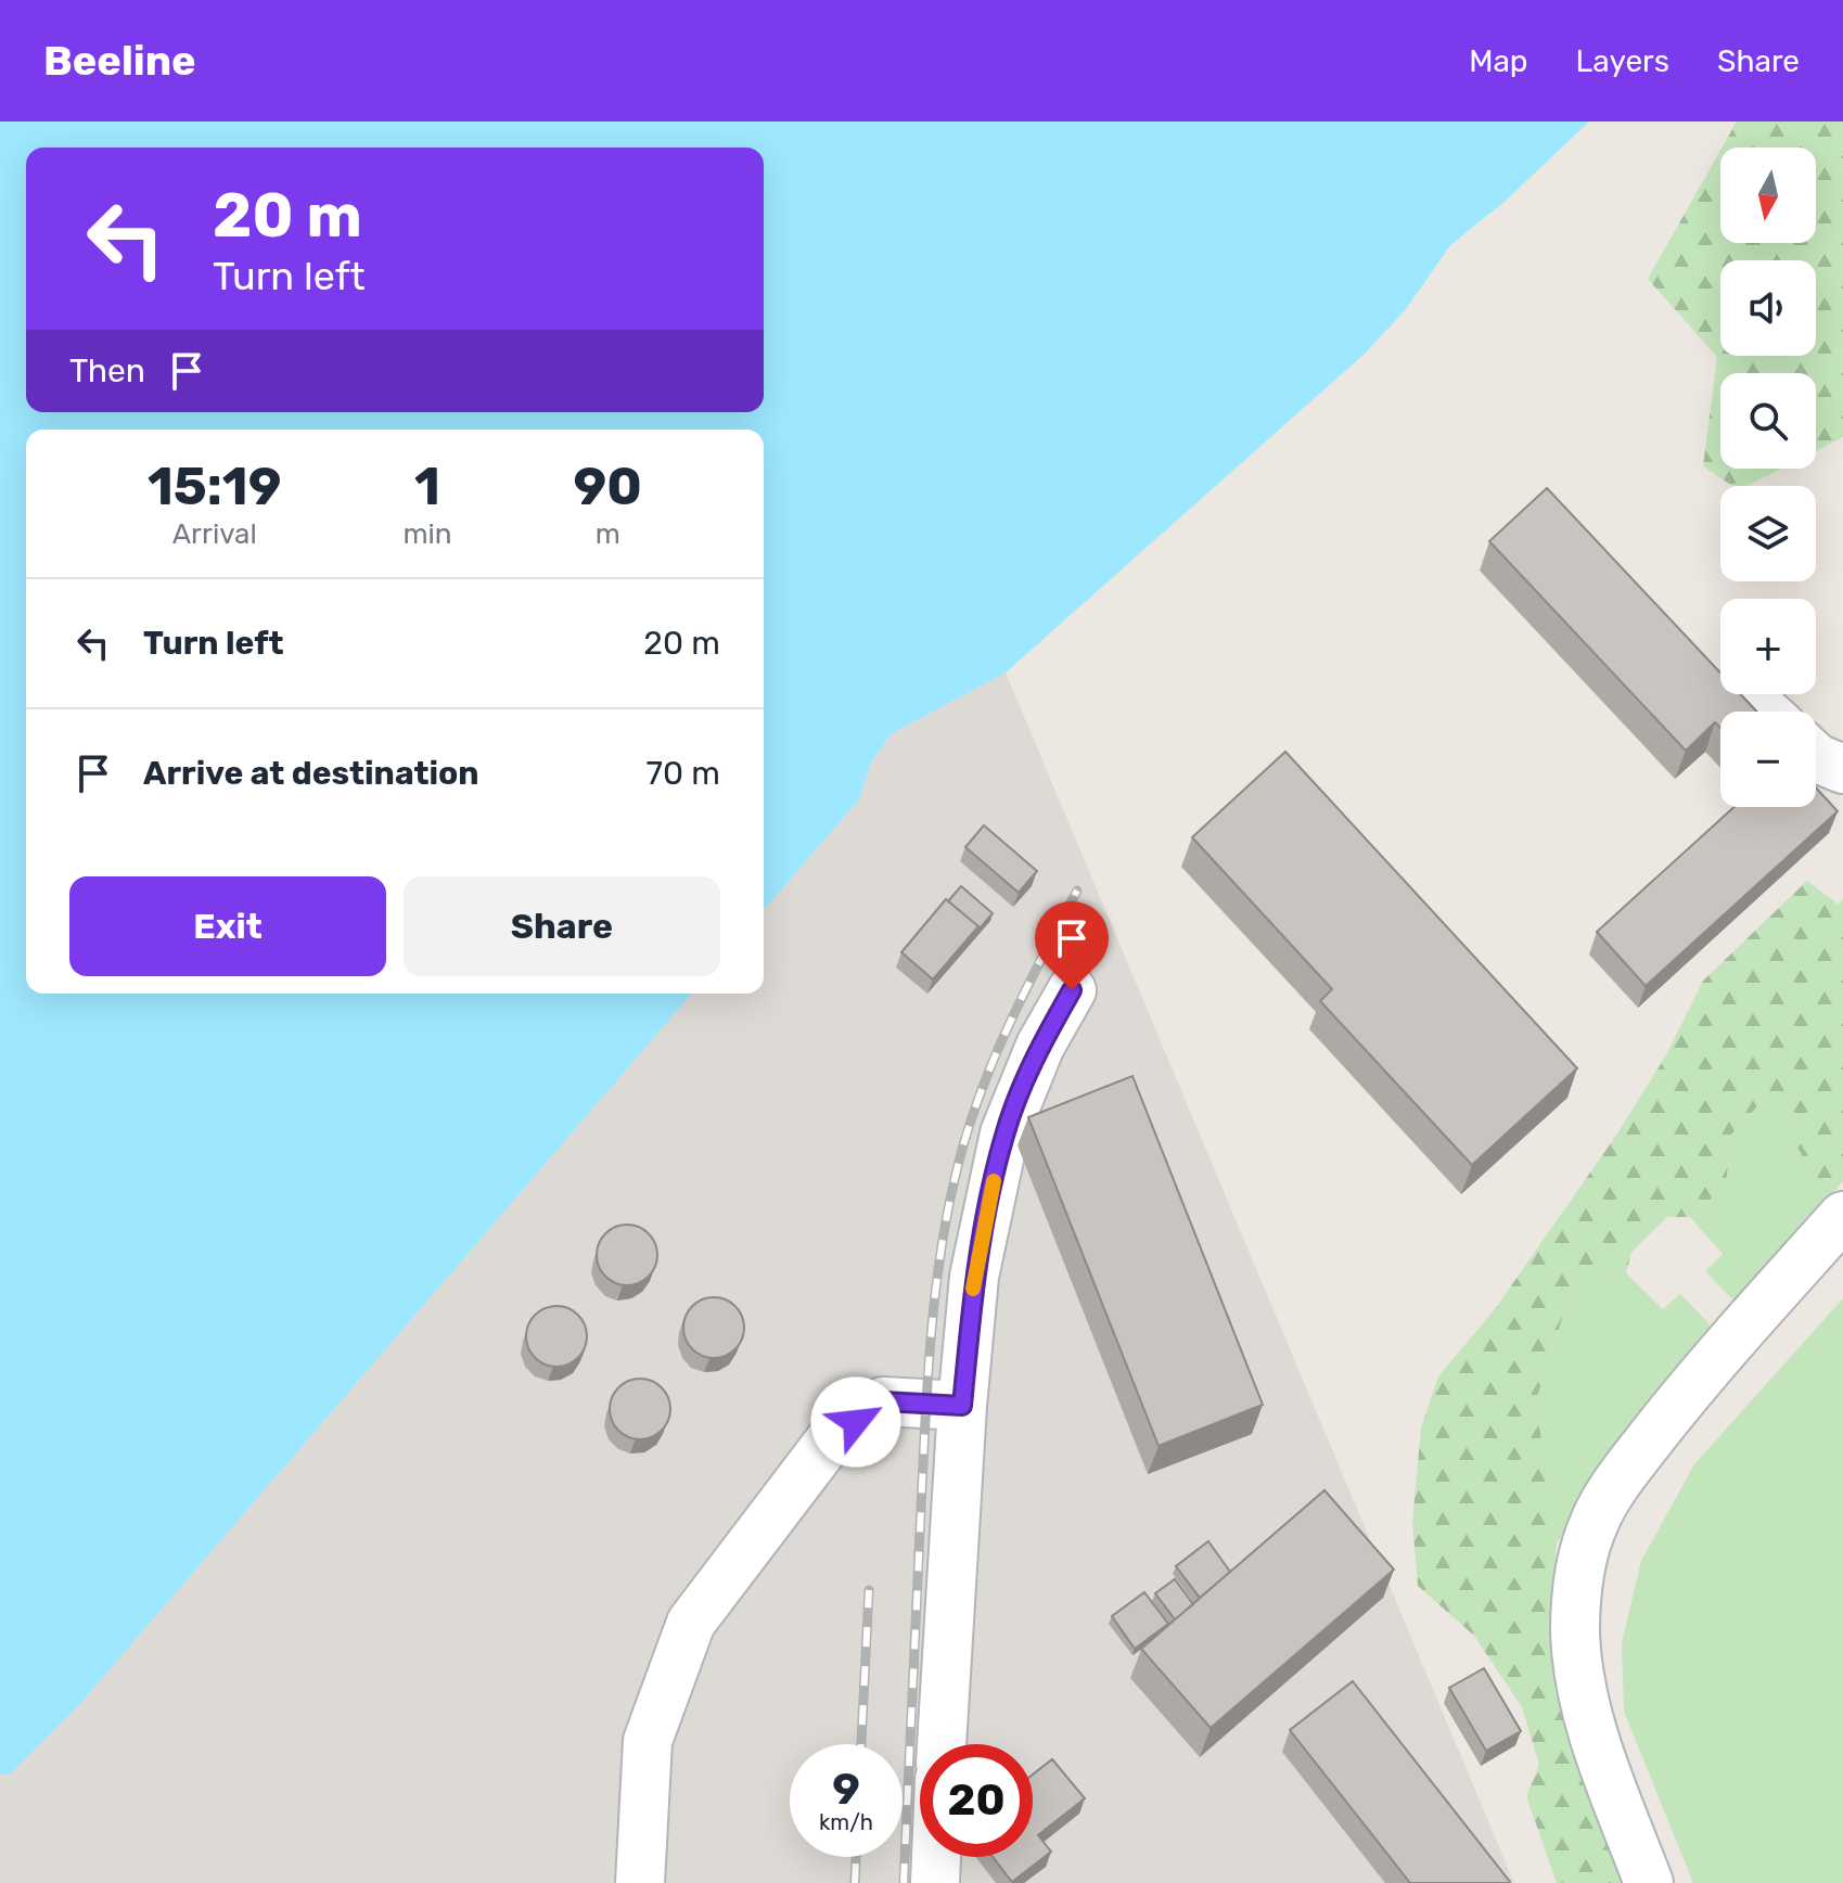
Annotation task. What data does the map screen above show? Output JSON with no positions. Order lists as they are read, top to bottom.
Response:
{
  "north": "bottom",
  "page": {
    "header": "Beeline",
    "nav": ["Map", "Layers", "Share"],
    "map_buttons": ["+", "−"],
    "turn": ["20 m", "Turn left"],
    "then": "Then",
    "eta": [
      "15:19",
      "Arrival",
      "1",
      "min",
      "90",
      "m"
    ],
    "list": [
      {
        "name": "Turn left",
        "value": "20 m"
      },
      {
        "name": "Arrive at destination",
        "value": "70 m"
      }
    ],
    "buttons": ["Exit", "Share"],
    "speed": "9 km/h",
    "limit": "20"
  }
}
